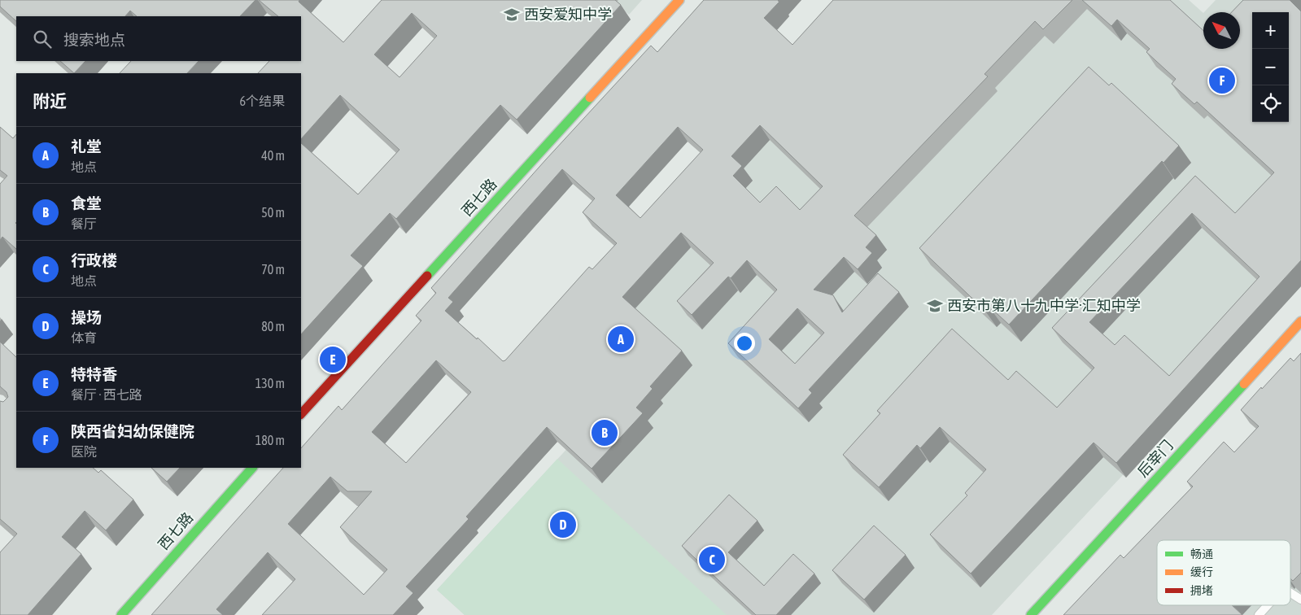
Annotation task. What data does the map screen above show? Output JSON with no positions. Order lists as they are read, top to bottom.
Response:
{
  "streets": {
    "street": ["西七路", "后宰门"]
  },
  "places": {
    "school or university": ["西安爱知中学", "西安市第八十九中学·汇知中学"]
  },
  "legend": ["畅通", "缓行", "拥堵"],
  "north": "top left",
  "page": {
    "map_buttons": ["+", "−"],
    "search": "搜索地点",
    "pins": [
      "F",
      "A",
      "E",
      "B",
      "D",
      "C"
    ],
    "heading": ["附近", "6个结果"],
    "list": [
      {
        "mark": "A",
        "name": "礼堂",
        "note": "地点",
        "value": "40 m"
      },
      {
        "mark": "B",
        "name": "食堂",
        "note": "餐厅",
        "value": "50 m"
      },
      {
        "mark": "C",
        "name": "行政楼",
        "note": "地点",
        "value": "70 m"
      },
      {
        "mark": "D",
        "name": "操场",
        "note": "体育",
        "value": "80 m"
      },
      {
        "mark": "E",
        "name": "特特香",
        "note": "餐厅 · 西七路",
        "value": "130 m"
      },
      {
        "mark": "F",
        "name": "陕西省妇幼保健院",
        "note": "医院",
        "value": "180 m"
      }
    ]
  }
}
